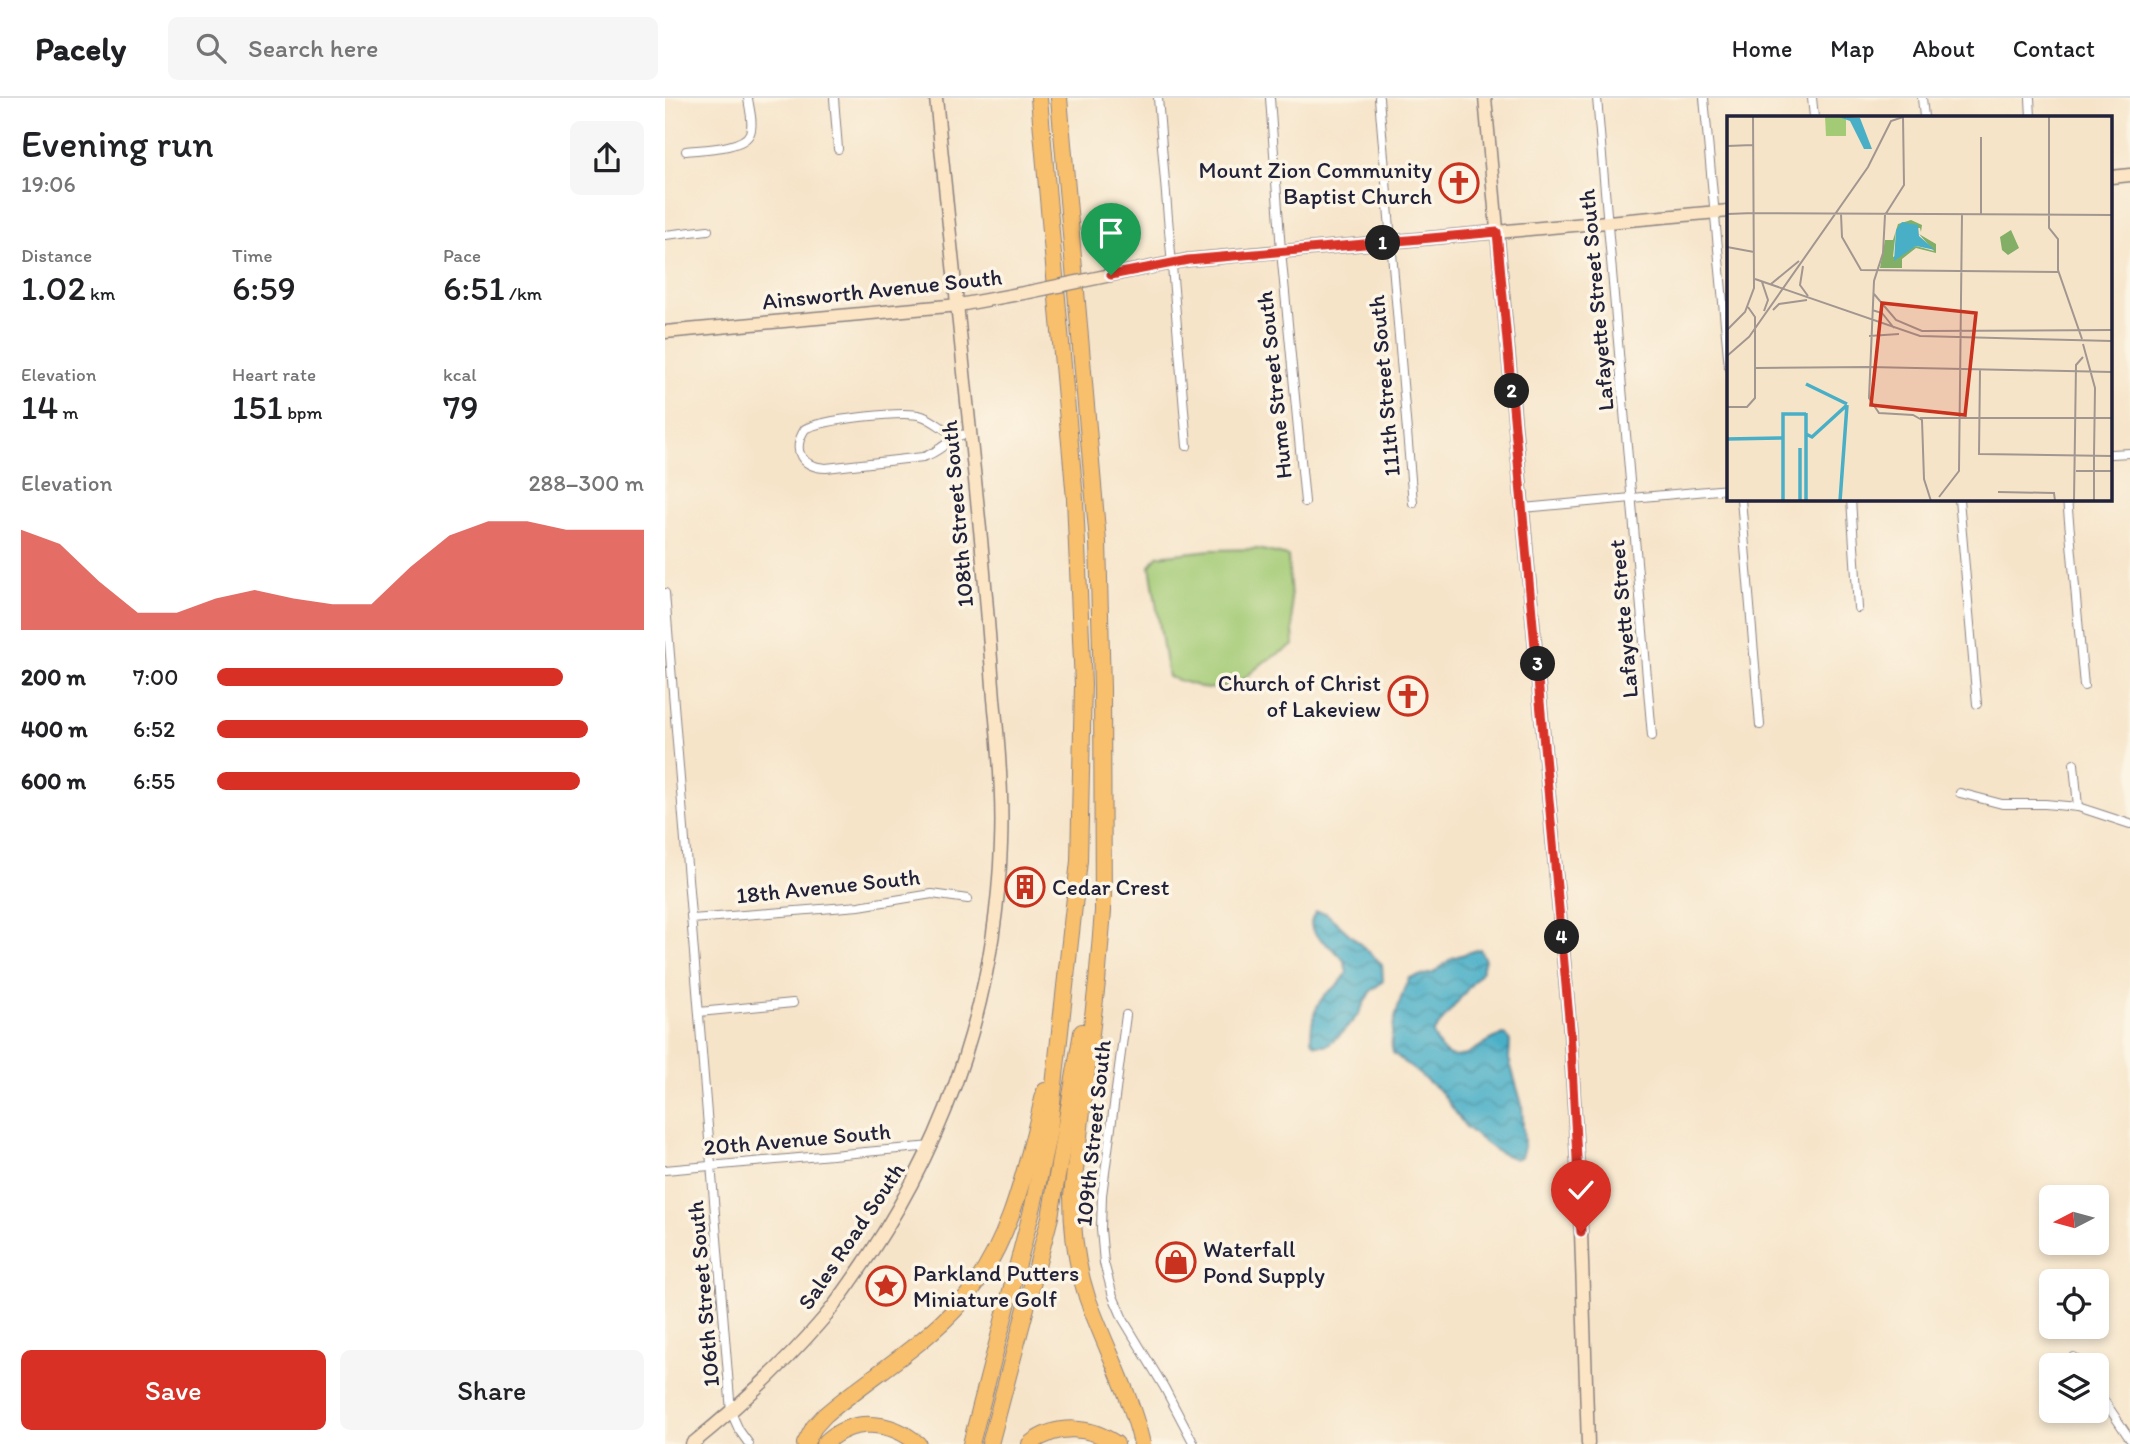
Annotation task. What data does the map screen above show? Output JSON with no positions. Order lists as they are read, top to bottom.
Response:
{
  "streets": {
    "street": [
      "Ainsworth Avenue South",
      "Lafayette Street South",
      "Hume Street South",
      "111th Street South",
      "108th Street South",
      "Lafayette Street",
      "18th Avenue South",
      "109th Street South",
      "20th Avenue South",
      "Sales Road South",
      "106th Street South"
    ]
  },
  "crossings": [
    ["Ainsworth Avenue South", "Lafayette Street South"],
    ["Ainsworth Avenue South", "Hume Street South"],
    ["Ainsworth Avenue South", "111th Street South"],
    ["Ainsworth Avenue South", "108th Street South"],
    ["Lafayette Street South", "Lafayette Street"],
    ["108th Street South", "Sales Road South"],
    ["18th Avenue South", "106th Street South"],
    ["20th Avenue South", "Sales Road South"],
    ["20th Avenue South", "106th Street South"],
    ["Sales Road South", "106th Street South"]
  ],
  "places": {
    "church": ["Mount Zion Community Baptist Church", "Church of Christ of Lakeview"],
    "building": ["Cedar Crest"],
    "shop": ["Waterfall Pond Supply"],
    "place": ["Parkland Putters Miniature Golf"]
  },
  "north": "left",
  "page": {
    "header": "Pacely",
    "search": "Search here",
    "nav": [
      "Home",
      "Map",
      "About",
      "Contact"
    ],
    "heading": ["Evening run", "19:06"],
    "stats": [
      ["Distance", "1.02 km"],
      ["Time", "6:59"],
      ["Pace", "6:51 /km"],
      ["Elevation", "14 m"],
      ["Heart rate", "151 bpm"],
      ["kcal", "79"]
    ],
    "pins": [
      "1",
      "2",
      "3",
      "4"
    ],
    "chart": ["Elevation", "288–300 m"],
    "list": [
      {
        "name": "200 m",
        "note": "7:00"
      },
      {
        "name": "400 m",
        "note": "6:52"
      },
      {
        "name": "600 m",
        "note": "6:55"
      }
    ],
    "buttons": ["Save", "Share"]
  }
}
